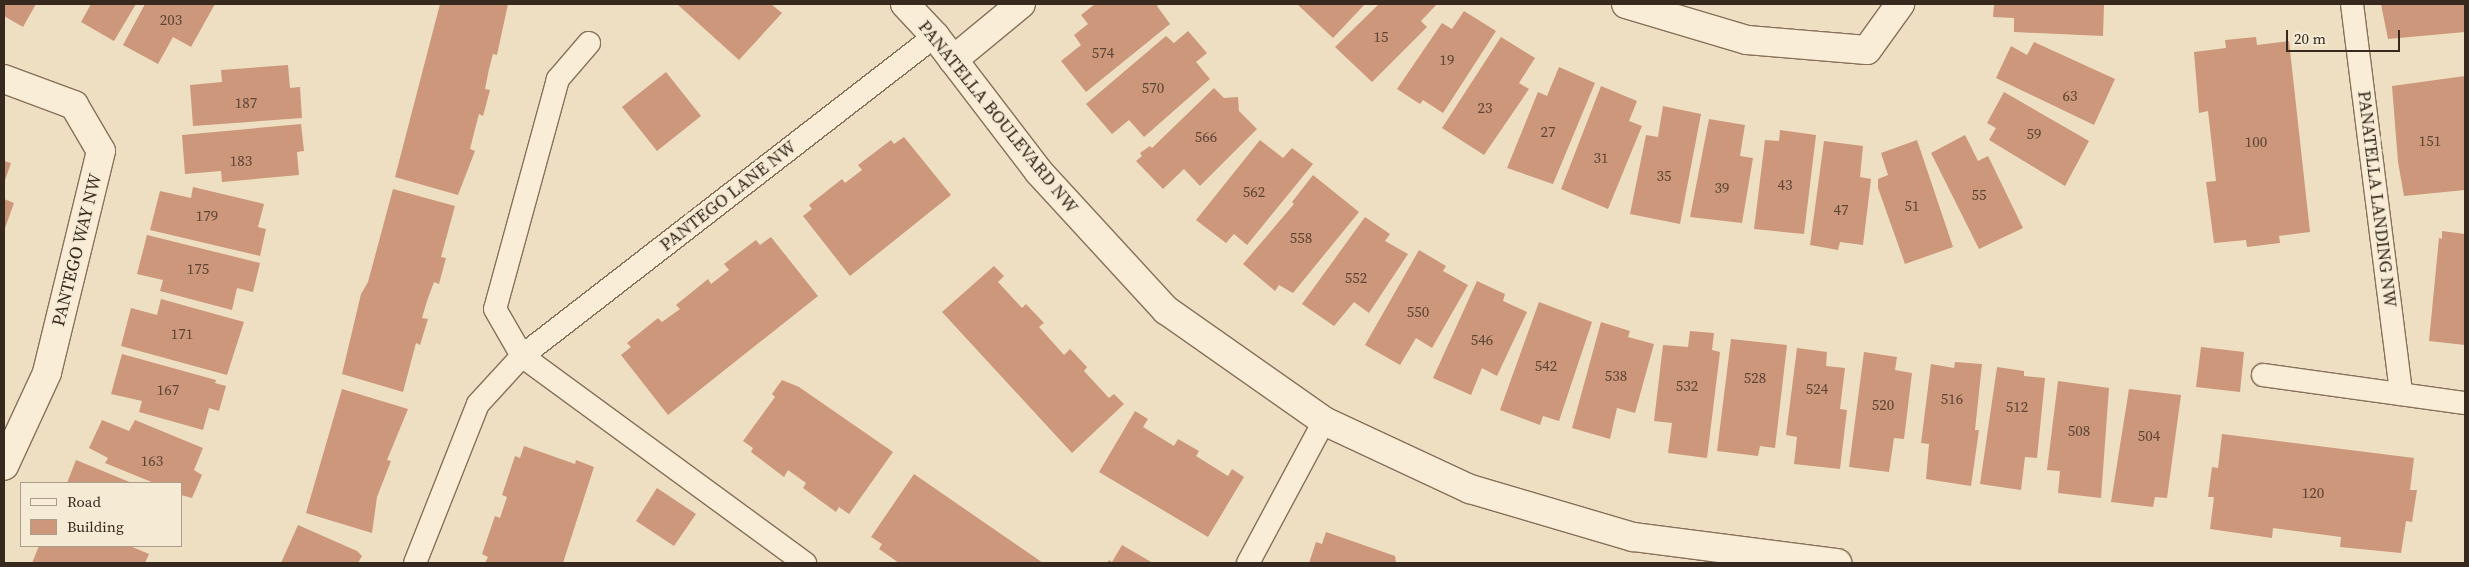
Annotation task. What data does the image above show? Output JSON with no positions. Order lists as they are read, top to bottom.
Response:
{
  "streets": {
    "street": ["PANATELLA BOULEVARD NW", "PANTEGO WAY NW"],
    "lane": ["PANTEGO LANE NW", "PANATELLA LANDING NW"]
  },
  "crossings": [
    ["PANATELLA BOULEVARD NW", "PANTEGO LANE NW"]
  ],
  "house_numbers": [
    "203",
    "15",
    "574",
    "19",
    "570",
    "63",
    "187",
    "23",
    "27",
    "59",
    "566",
    "151",
    "100",
    "31",
    "183",
    "35",
    "43",
    "39",
    "562",
    "55",
    "51",
    "47",
    "179",
    "558",
    "175",
    "552",
    "550",
    "171",
    "546",
    "542",
    "538",
    "528",
    "532",
    "524",
    "167",
    "516",
    "520",
    "512",
    "508",
    "504",
    "163",
    "120"
  ],
  "legend": ["Road", "Building"],
  "scale_bar": "20 m"
}
